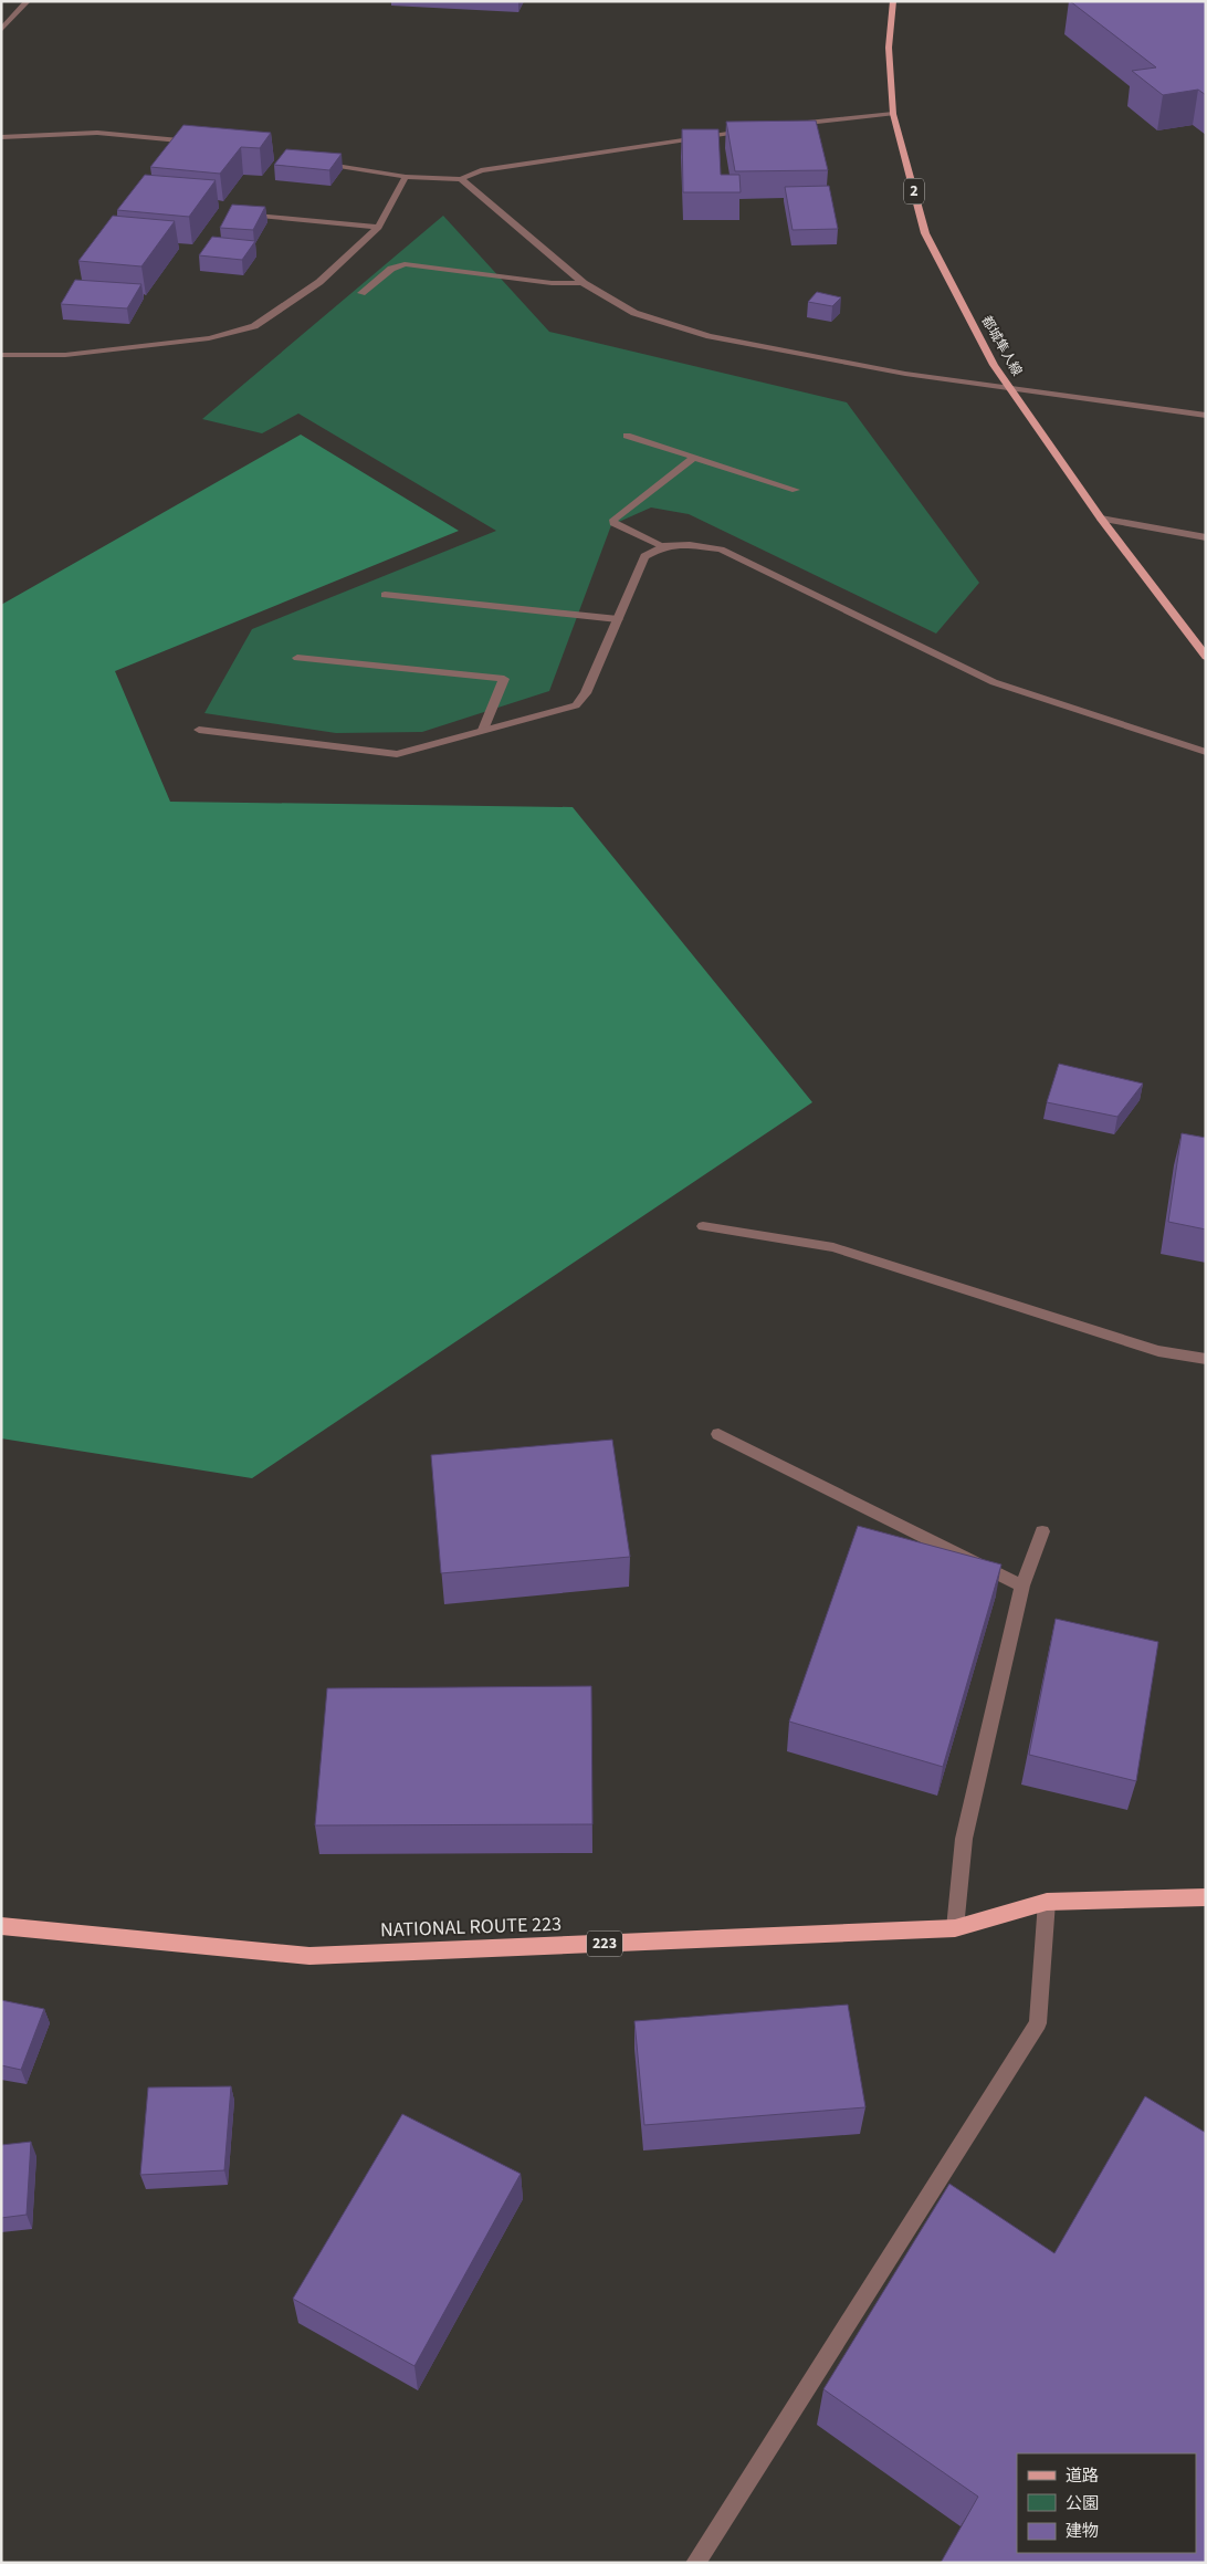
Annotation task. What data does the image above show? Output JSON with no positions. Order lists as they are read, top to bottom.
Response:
{
  "streets": {
    "highway": ["NATIONAL ROUTE 223", "223"],
    "main road": ["2", "都城隼人線"]
  },
  "legend": ["道路", "公園", "建物"]
}
